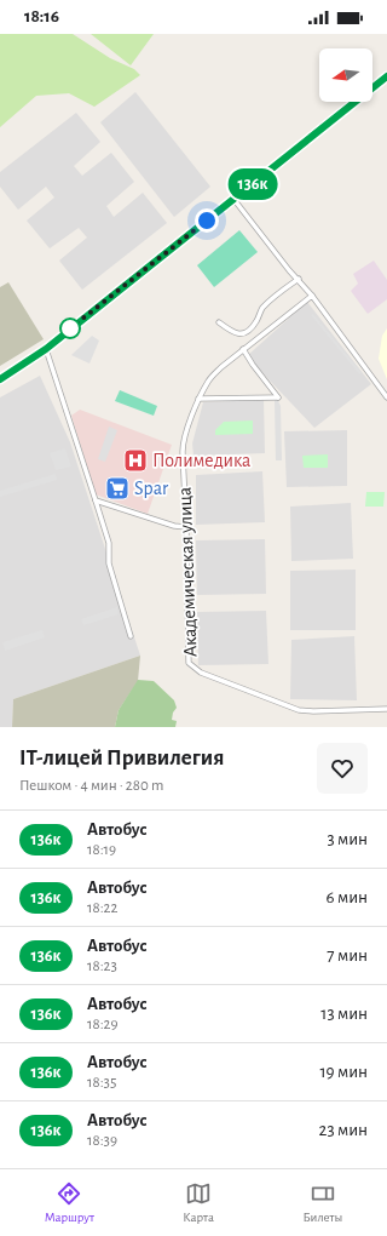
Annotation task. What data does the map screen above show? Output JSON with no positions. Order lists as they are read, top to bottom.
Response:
{
  "streets": {
    "street": ["Академическая улица"]
  },
  "places": {
    "hospital": ["Полимедика"],
    "supermarket": ["Spar"]
  },
  "lines": ["bus line 136к"],
  "north": "left",
  "page": {
    "status": "18:16",
    "on_map": "136к",
    "heading": ["IT-лицей Привилегия", "Пешком · 4 мин · 280 m"],
    "list": [
      {
        "mark": "136к",
        "name": "Автобус",
        "note": "18:19",
        "value": "3 мин"
      },
      {
        "mark": "136к",
        "name": "Автобус",
        "note": "18:22",
        "value": "6 мин"
      },
      {
        "mark": "136к",
        "name": "Автобус",
        "note": "18:23",
        "value": "7 мин"
      },
      {
        "mark": "136к",
        "name": "Автобус",
        "note": "18:29",
        "value": "13 мин"
      },
      {
        "mark": "136к",
        "name": "Автобус",
        "note": "18:35",
        "value": "19 мин"
      },
      {
        "mark": "136к",
        "name": "Автобус",
        "note": "18:39",
        "value": "23 мин"
      }
    ],
    "tabs": ["Маршрут", "Карта", "Билеты"]
  }
}
